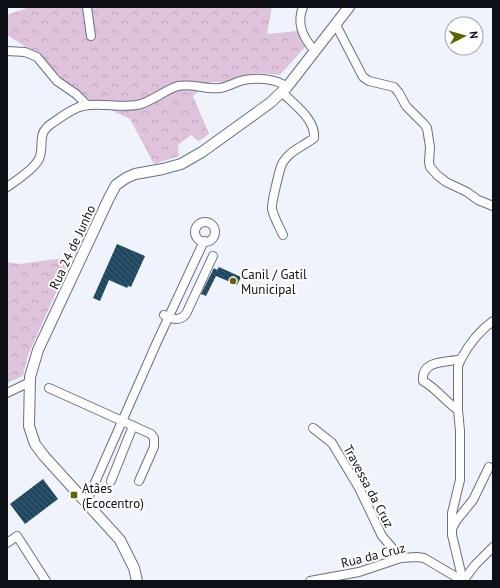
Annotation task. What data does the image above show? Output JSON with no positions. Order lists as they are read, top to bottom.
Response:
{
  "streets": {
    "main road": ["Rua 24 de Junho"],
    "street": ["Travessa da Cruz", "Rua da Cruz"]
  },
  "crossings": [
    ["Travessa da Cruz", "Rua da Cruz"]
  ],
  "places": {
    "other": ["Canil / Gatil Municipal"],
    "transit": ["Atães (Ecocentro)"]
  },
  "north": "right"
}
